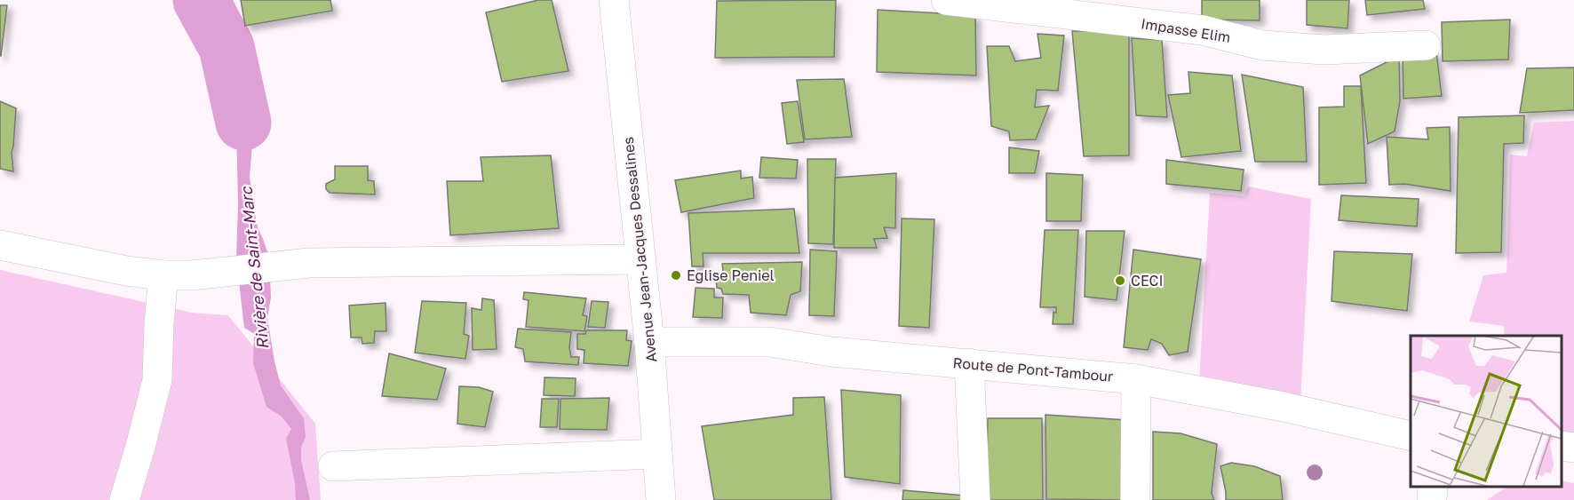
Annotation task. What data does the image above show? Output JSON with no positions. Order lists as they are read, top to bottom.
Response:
{
  "streets": {
    "street": ["Impasse Elim", "Avenue Jean-Jacques Dessalines", "Route de Pont-Tambour"]
  },
  "crossings": [
    ["Avenue Jean-Jacques Dessalines", "Route de Pont-Tambour"]
  ],
  "water": ["Rivière de Saint-Marc"],
  "places": ["Eglise Peniel", "CECI"]
}
